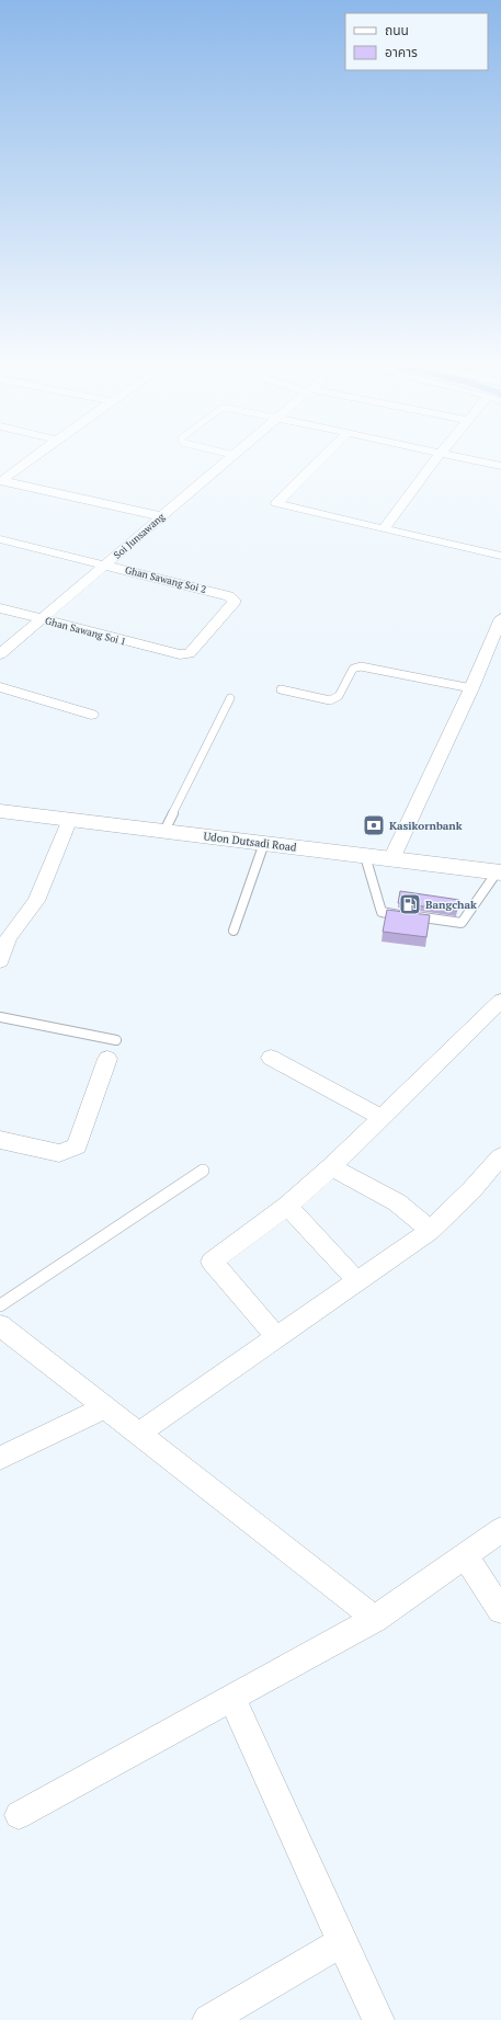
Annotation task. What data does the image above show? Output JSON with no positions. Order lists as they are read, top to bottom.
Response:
{
  "streets": {
    "main road": ["Udon Dutsadi Road"],
    "street": ["Soi Junsawang", "Ghan Sawang Soi 2", "Ghan Sawang Soi 1"]
  },
  "crossings": [
    ["Soi Junsawang", "Ghan Sawang Soi 2"],
    ["Soi Junsawang", "Ghan Sawang Soi 1"],
    ["Ghan Sawang Soi 2", "Ghan Sawang Soi 1"]
  ],
  "places": {
    "bank": ["Kasikornbank"],
    "fuel station": ["Bangchak"]
  },
  "legend": ["ถนน", "อาคาร"]
}
